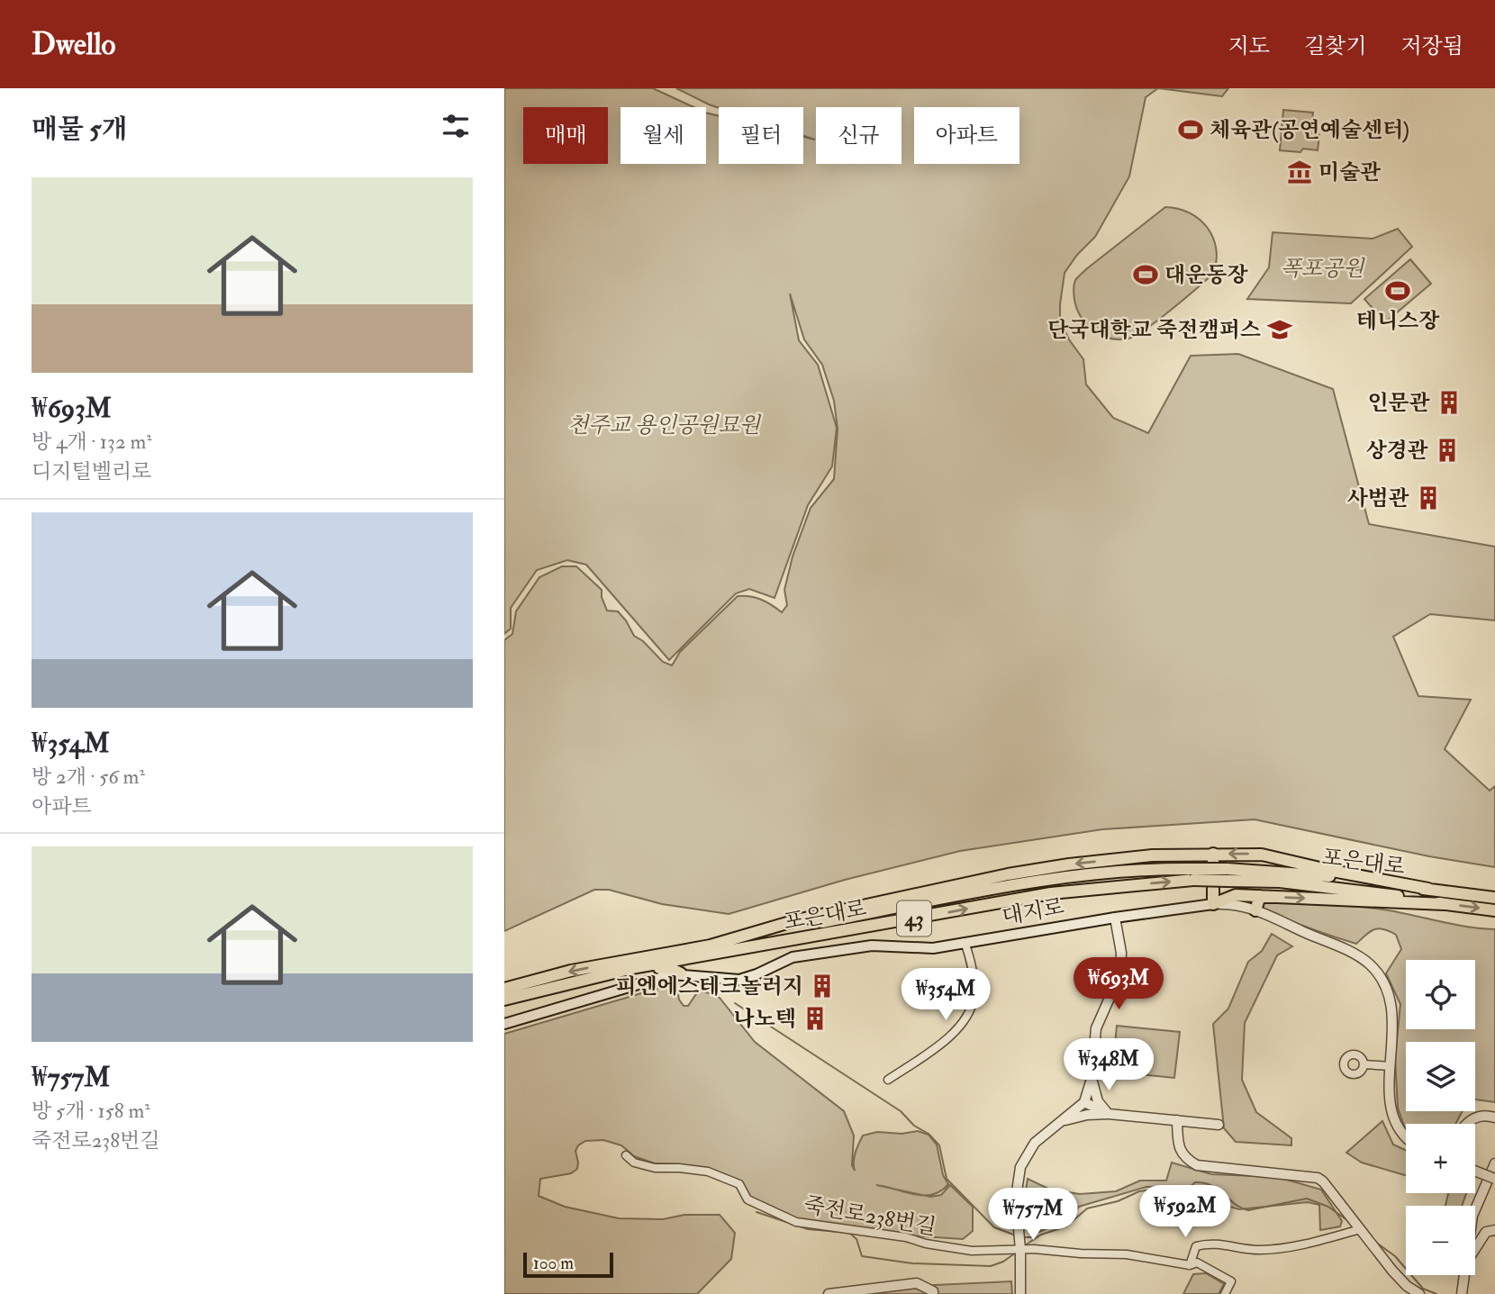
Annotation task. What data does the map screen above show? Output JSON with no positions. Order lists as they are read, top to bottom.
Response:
{
  "streets": {
    "highway": ["포은대로", "43"],
    "main road": ["대지로"],
    "street": ["죽전로238번길"]
  },
  "crossings": [
    ["포은대로", "43"]
  ],
  "parks": ["폭포공원", "천주교 용인공원묘원"],
  "places": {
    "sports": ["체육관(공연예술센터)", "대운동장", "테니스장"],
    "museum": ["미술관"],
    "school or university": ["단국대학교 죽전캠퍼스"],
    "building": [
      "인문관",
      "상경관",
      "사범관",
      "피엔에스테크놀러지",
      "나노텍"
    ]
  },
  "scale_bar": "100 m",
  "page": {
    "header": "Dwello",
    "nav": ["지도", "길찾기", "저장됨"],
    "heading": "매물 5개",
    "chip": [
      "매매",
      "월세",
      "필터",
      "신규",
      "아파트"
    ],
    "list": [
      {
        "name": "₩693M",
        "note": "방 4개 · 132 m² · 디지털벨리로"
      },
      {
        "name": "₩354M",
        "note": "방 2개 · 56 m² · 아파트"
      },
      {
        "name": "₩757M",
        "note": "방 5개 · 158 m² · 죽전로238번길"
      }
    ],
    "price": [
      "₩693M",
      "₩354M",
      "₩348M",
      "₩592M",
      "₩757M"
    ],
    "map_buttons": ["+", "−"],
    "scale": "100 m"
  }
}
